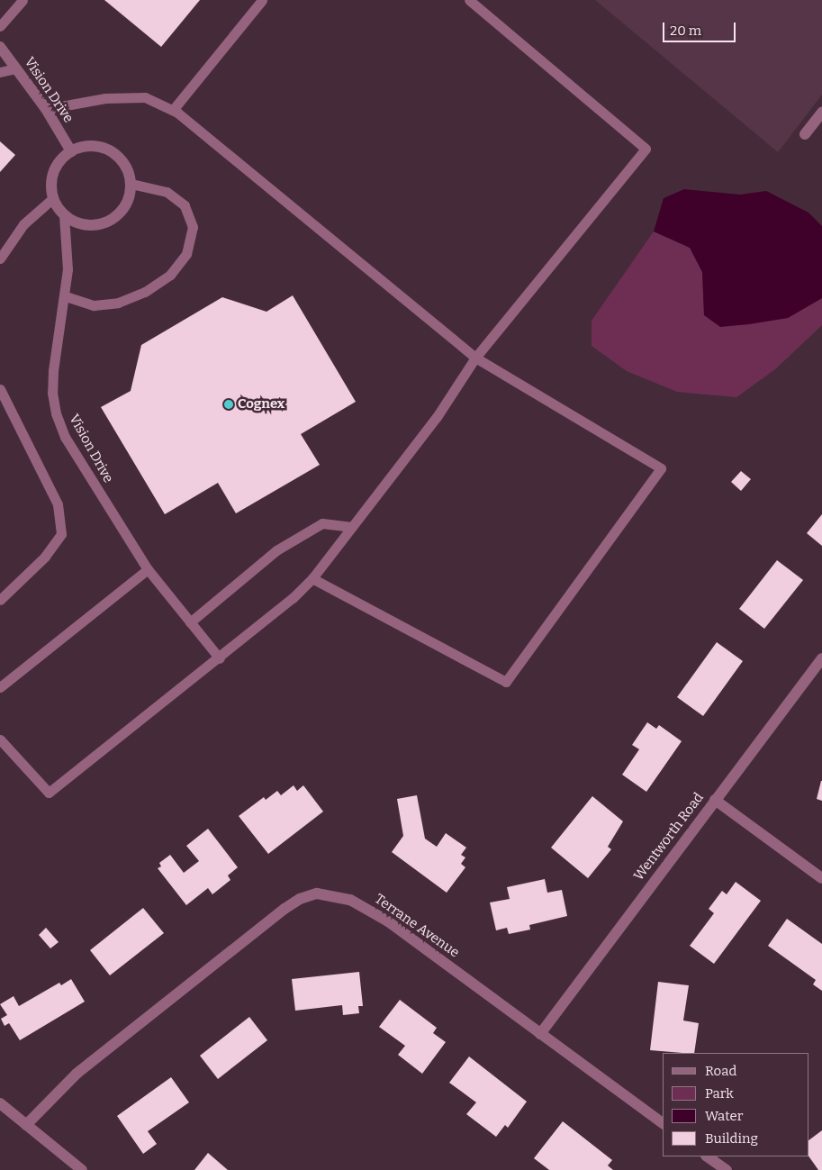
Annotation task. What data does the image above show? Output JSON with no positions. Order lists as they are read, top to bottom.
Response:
{
  "streets": {
    "street": ["Vision Drive", "Wentworth Road", "Terrane Avenue"]
  },
  "crossings": [
    ["Wentworth Road", "Terrane Avenue"]
  ],
  "places": ["Cognex"],
  "legend": [
    "Road",
    "Park",
    "Water",
    "Building"
  ],
  "scale_bar": "20 m"
}
